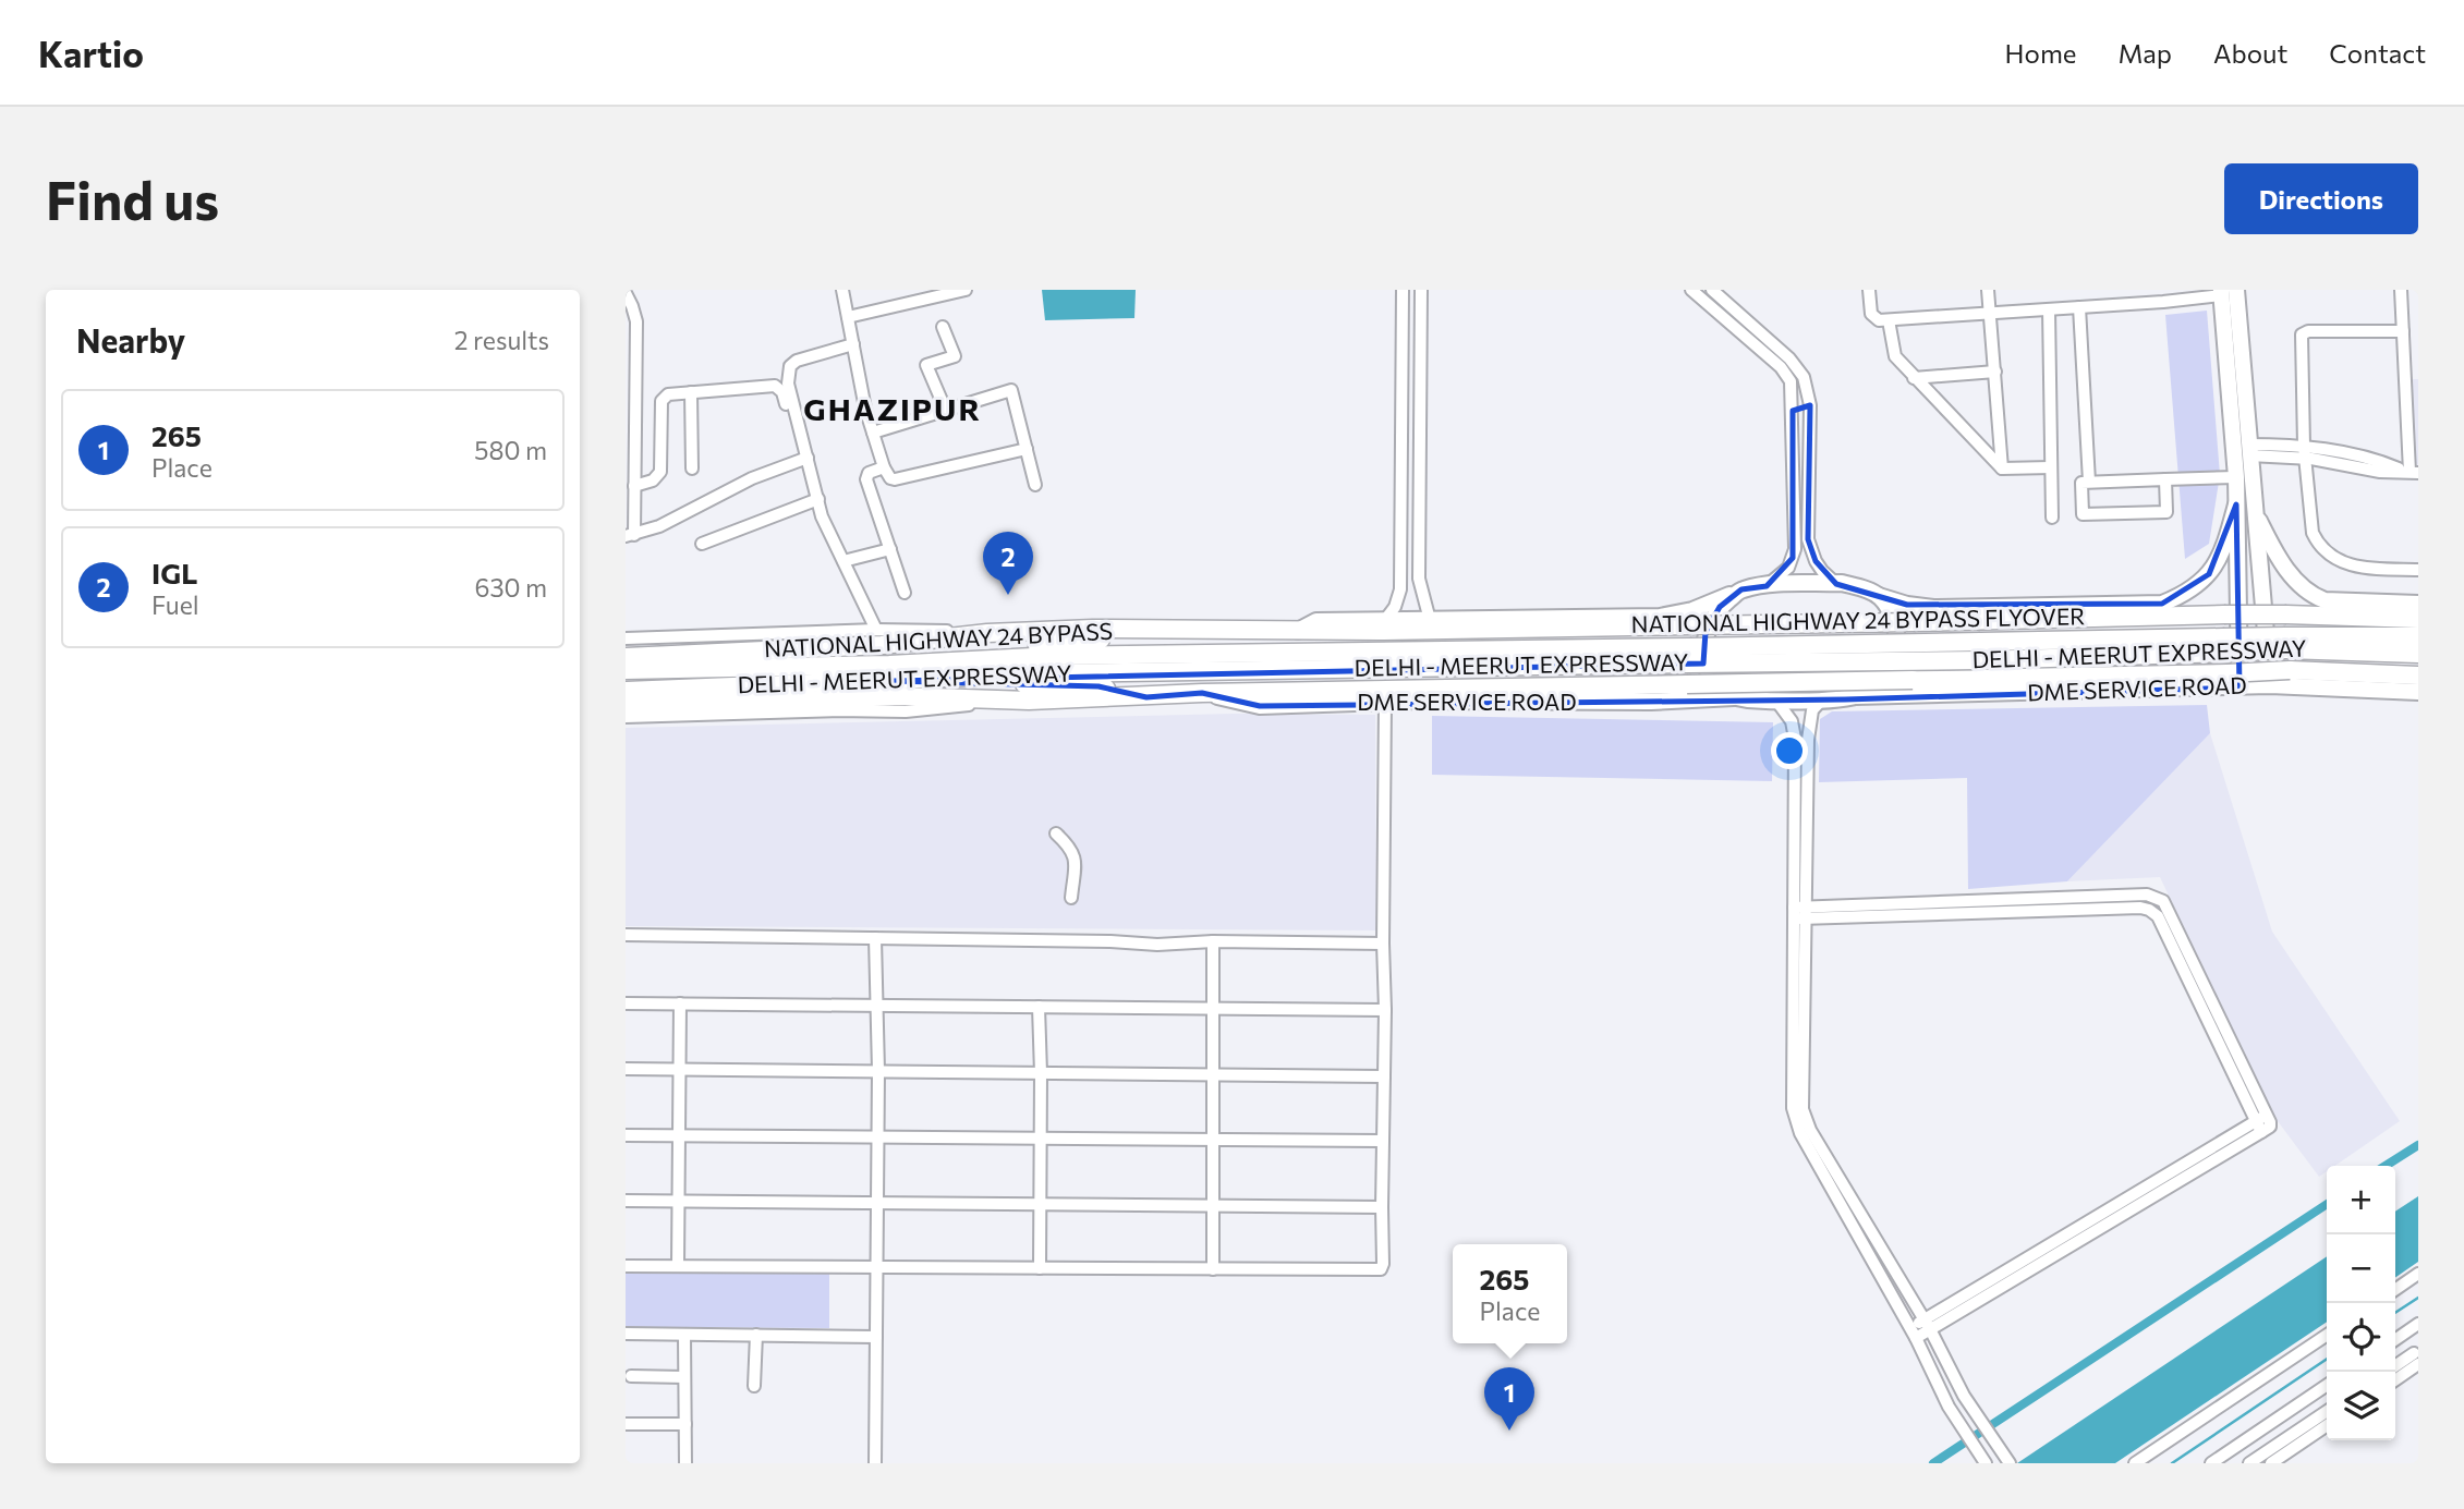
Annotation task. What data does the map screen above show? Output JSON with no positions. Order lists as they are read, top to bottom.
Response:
{
  "streets": {
    "highway": ["NATIONAL HIGHWAY 24 BYPASS FLYOVER", "NATIONAL HIGHWAY 24 BYPASS", "DELHI - MEERUT EXPRESSWAY"],
    "main road": ["DME SERVICE ROAD"]
  },
  "crossings": [
    ["NATIONAL HIGHWAY 24 BYPASS FLYOVER", "NATIONAL HIGHWAY 24 BYPASS"]
  ],
  "districts": ["GHAZIPUR"],
  "page": {
    "header": "Kartio",
    "nav": [
      "Home",
      "Map",
      "About",
      "Contact"
    ],
    "buttons": "Directions",
    "title": "Find us",
    "heading": ["Nearby", "2 results"],
    "list": [
      {
        "mark": "1",
        "name": "265",
        "note": "Place",
        "value": "580 m"
      },
      {
        "mark": "2",
        "name": "IGL",
        "note": "Fuel",
        "value": "630 m"
      }
    ],
    "pins": ["2", "1"],
    "map_buttons": ["+", "−"],
    "popup": ["265", "Place"]
  }
}
